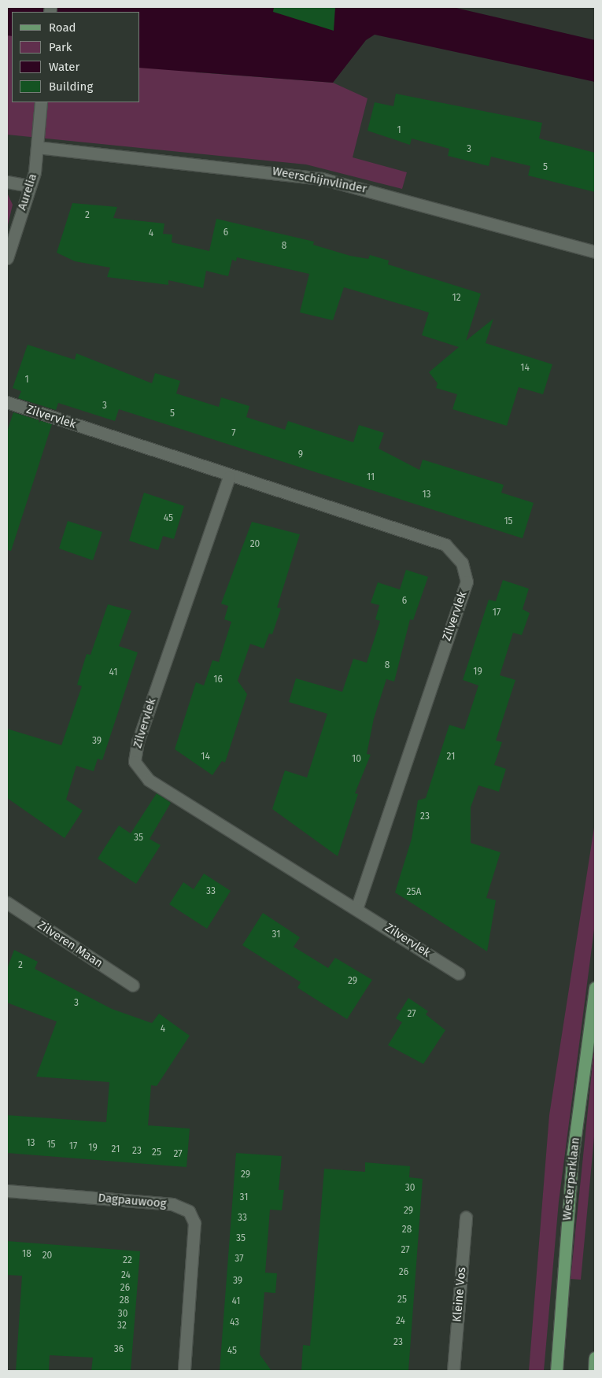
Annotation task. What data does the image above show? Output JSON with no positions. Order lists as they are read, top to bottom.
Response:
{
  "streets": {
    "main road": ["Westerparklaan"],
    "street": [
      "Weerschijnvlinder",
      "Aurelia",
      "Zilvervlek",
      "Zilveren Maan",
      "Dagpauwoog",
      "Kleine Vos"
    ]
  },
  "crossings": [
    ["Weerschijnvlinder", "Aurelia"]
  ],
  "house_numbers": [
    "1",
    "3",
    "5",
    "2",
    "6",
    "4",
    "8",
    "12",
    "14",
    "1",
    "3",
    "5",
    "7",
    "9",
    "11",
    "13",
    "45",
    "15",
    "20",
    "6",
    "17",
    "8",
    "19",
    "41",
    "16",
    "39",
    "14",
    "21",
    "10",
    "23",
    "35",
    "33",
    "25A",
    "31",
    "2",
    "29",
    "3",
    "27",
    "4",
    "13",
    "15",
    "17",
    "19",
    "21",
    "23",
    "25",
    "27",
    "29",
    "30",
    "31",
    "29",
    "33",
    "28",
    "35",
    "27",
    "18",
    "20",
    "37",
    "22",
    "26",
    "24",
    "39",
    "26",
    "25",
    "28",
    "41",
    "30",
    "24",
    "43",
    "32",
    "23",
    "36",
    "45"
  ],
  "legend": [
    "Road",
    "Park",
    "Water",
    "Building"
  ]
}
